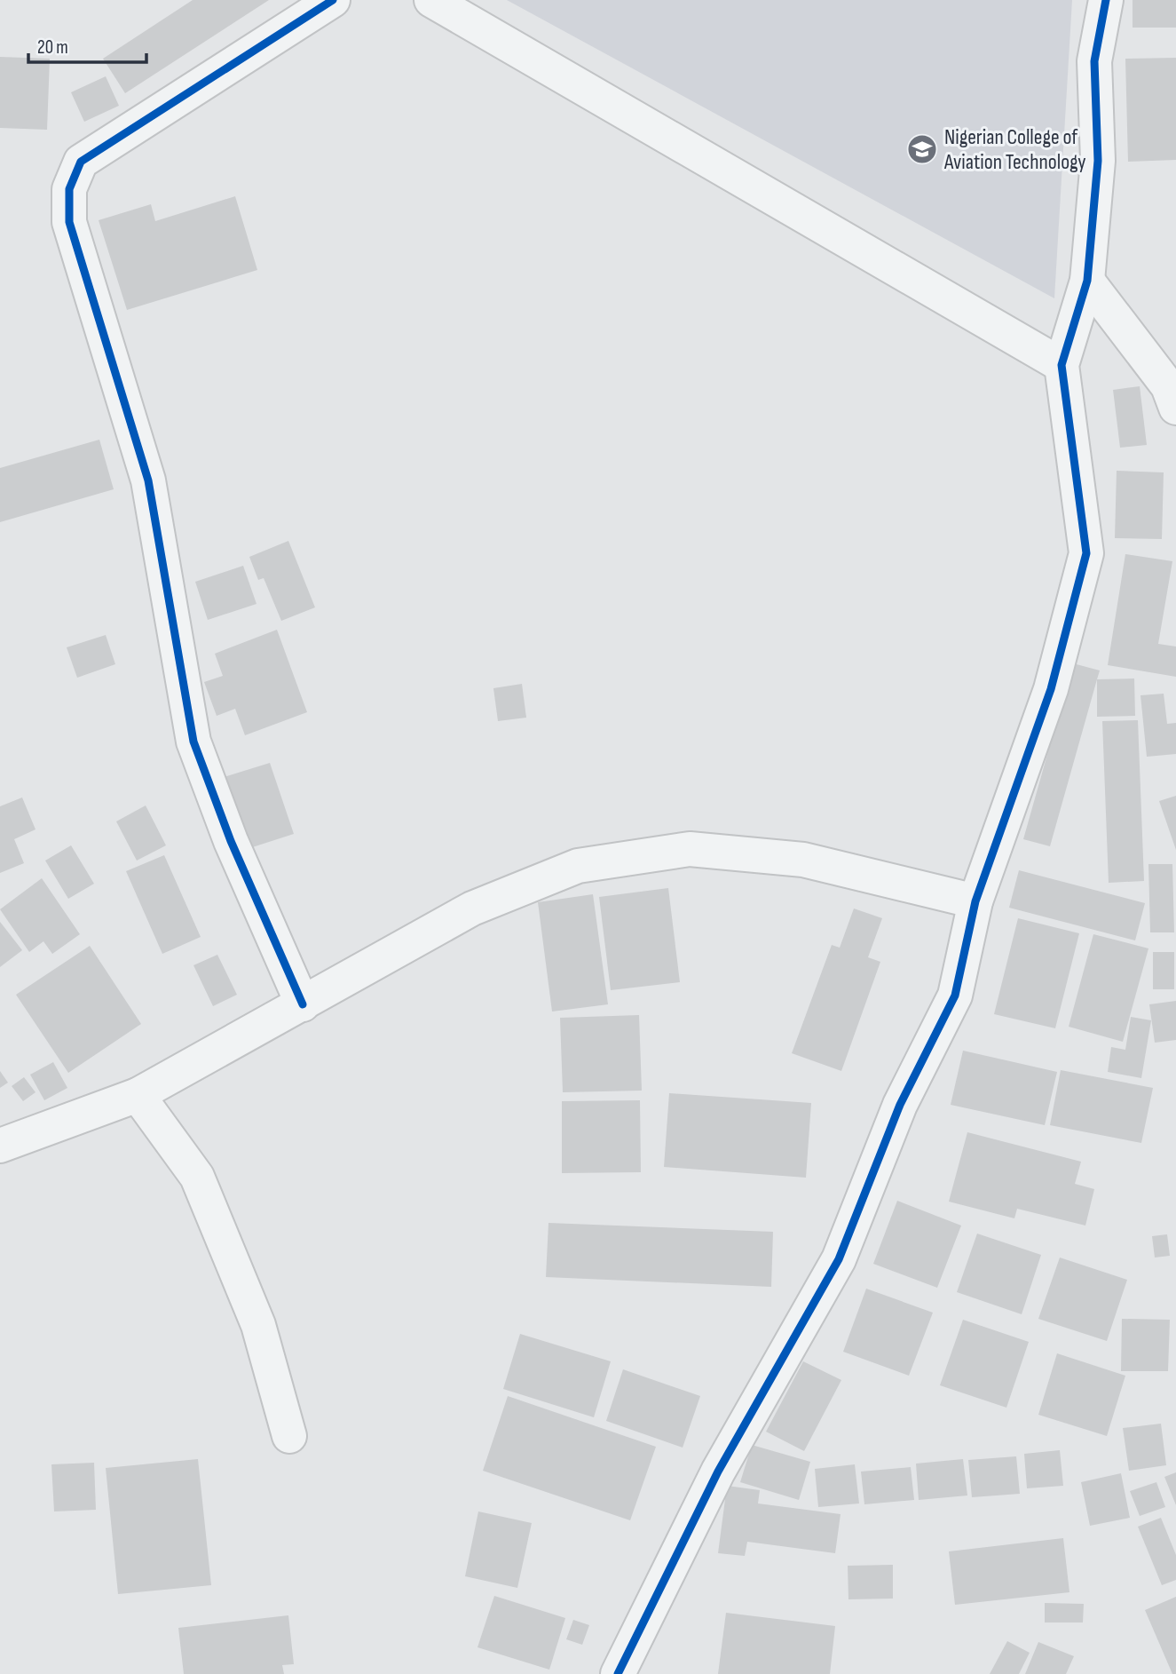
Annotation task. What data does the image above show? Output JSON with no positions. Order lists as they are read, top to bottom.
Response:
{
  "places": {
    "school or university": ["Nigerian College of Aviation Technology"]
  },
  "scale_bar": "20 m"
}
